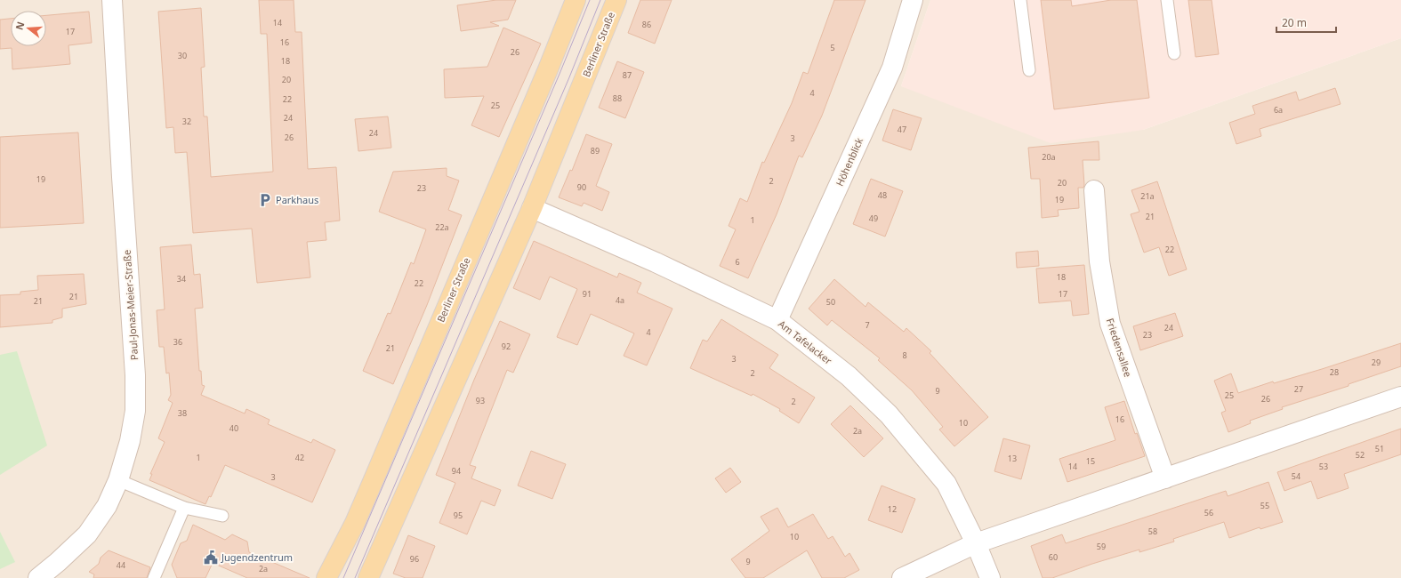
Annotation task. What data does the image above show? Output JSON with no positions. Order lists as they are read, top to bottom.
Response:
{
  "streets": {
    "main road": ["Berliner Straße"],
    "street": [
      "Höhenblick",
      "Paul-Jonas-Meier-Straße",
      "Am Tafelacker",
      "Friedensallee"
    ]
  },
  "crossings": [
    ["Berliner Straße", "Am Tafelacker"],
    ["Höhenblick", "Am Tafelacker"]
  ],
  "places": {
    "parking": ["Parkhaus"],
    "public building": ["Jugendzentrum"]
  },
  "house_numbers": [
    "14",
    "86",
    "17",
    "16",
    "5",
    "26",
    "30",
    "18",
    "87",
    "20",
    "4",
    "88",
    "22",
    "25",
    "6a",
    "24",
    "32",
    "47",
    "24",
    "26",
    "3",
    "89",
    "20a",
    "19",
    "2",
    "20",
    "90",
    "23",
    "48",
    "21a",
    "19",
    "21",
    "49",
    "1",
    "22a",
    "22",
    "6",
    "18",
    "34",
    "22",
    "91",
    "17",
    "21",
    "4a",
    "21",
    "50",
    "7",
    "24",
    "4",
    "23",
    "36",
    "92",
    "21",
    "8",
    "3",
    "29",
    "28",
    "2",
    "27",
    "9",
    "25",
    "26",
    "93",
    "2",
    "38",
    "16",
    "10",
    "40",
    "2a",
    "51",
    "52",
    "1",
    "42",
    "13",
    "15",
    "14",
    "53",
    "94",
    "54",
    "3",
    "55",
    "12",
    "56",
    "95",
    "58",
    "10",
    "59",
    "60",
    "96",
    "9",
    "44",
    "2a"
  ],
  "scale_bar": "20 m",
  "north": "left"
}
